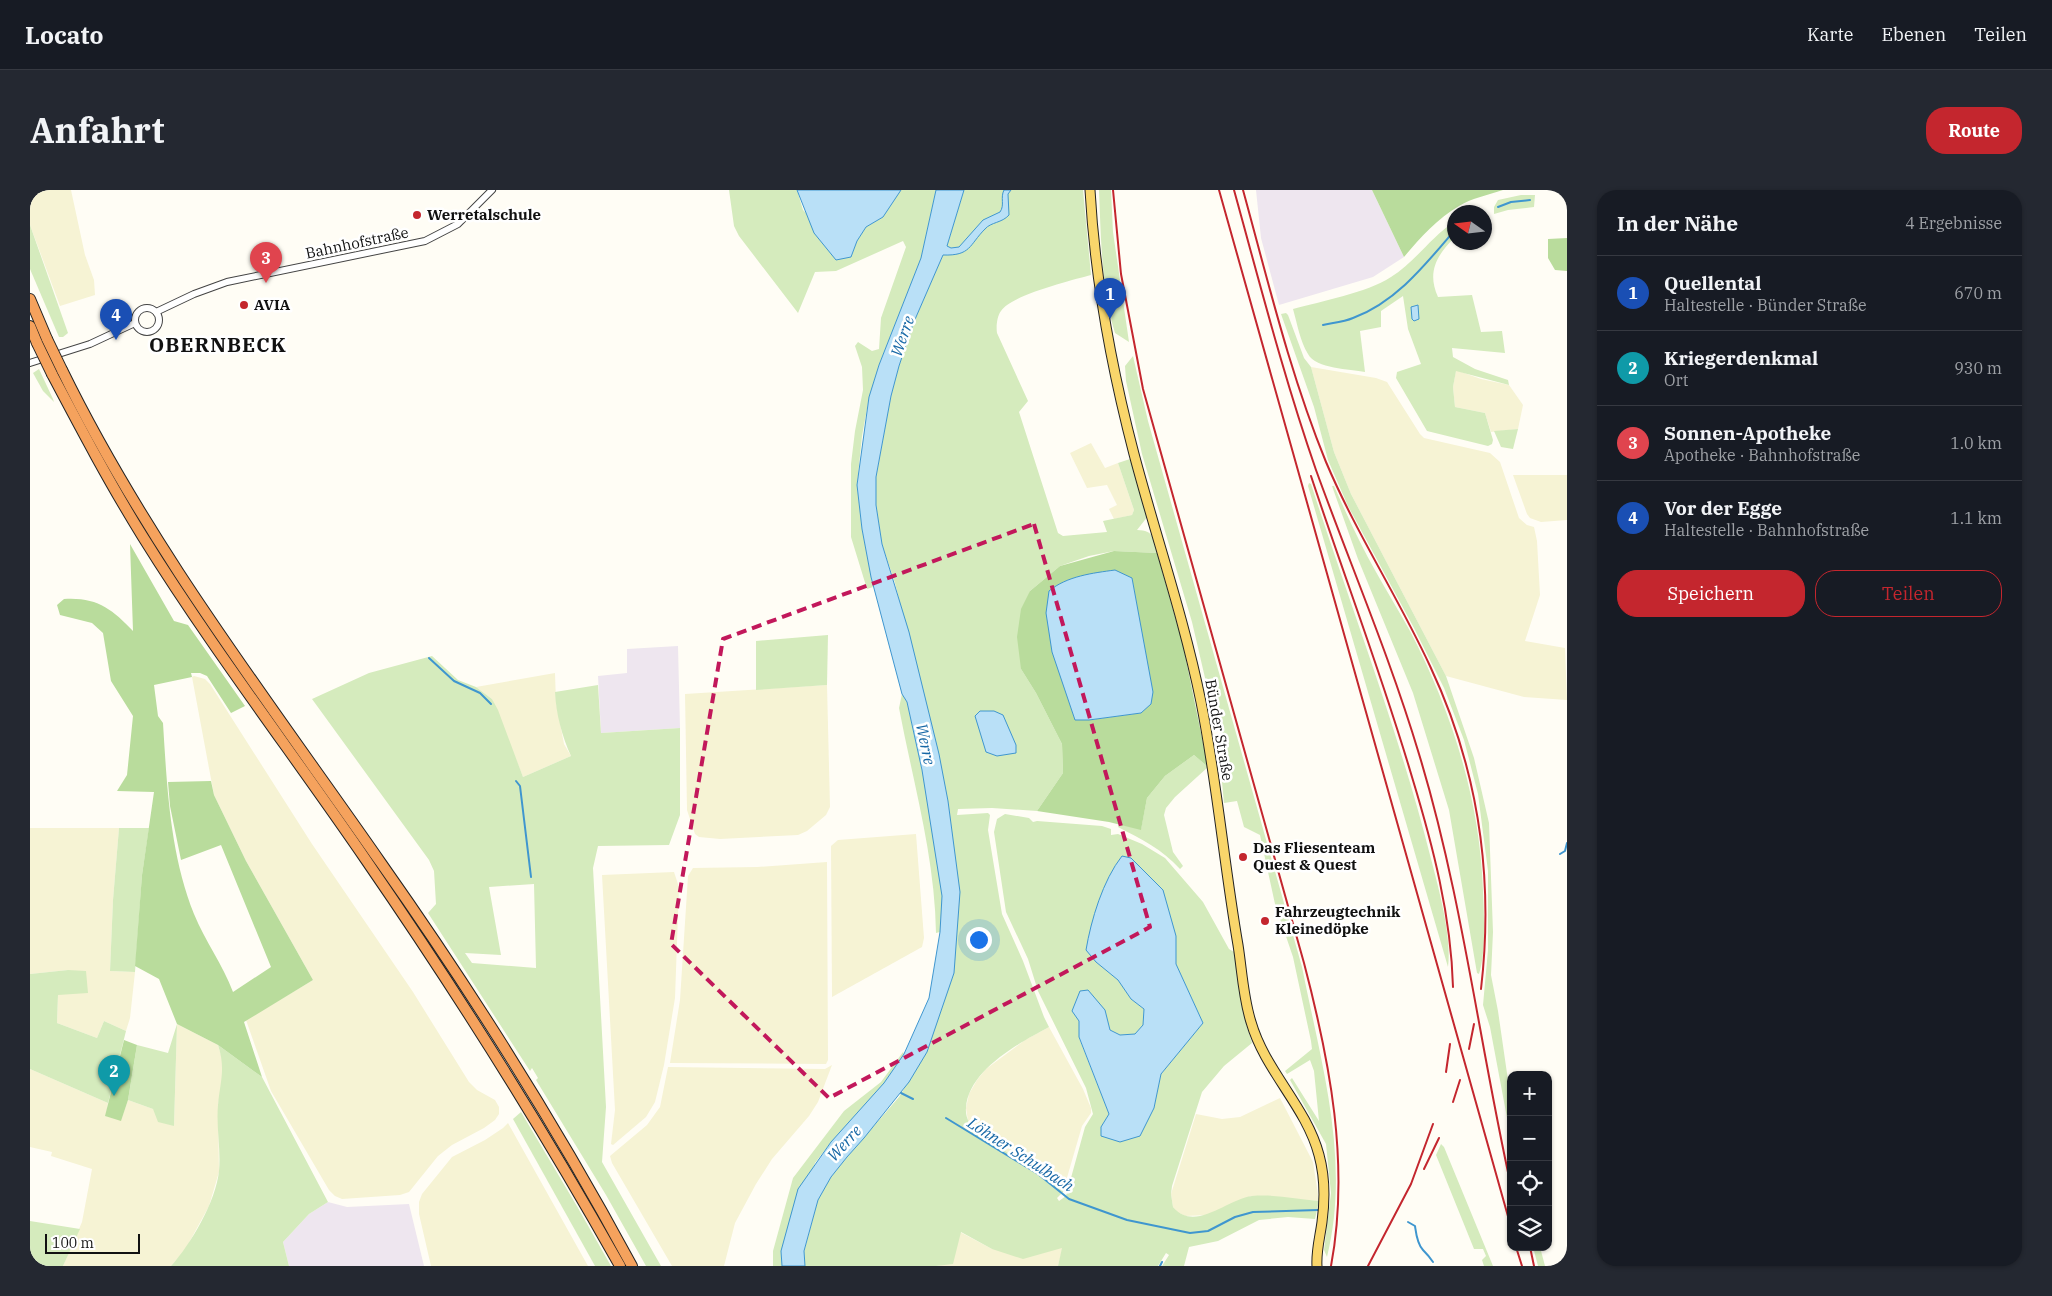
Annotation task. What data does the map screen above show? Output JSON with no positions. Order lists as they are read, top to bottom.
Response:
{
  "streets": {
    "main road": ["Bünder Straße"],
    "street": ["Bahnhofstraße"]
  },
  "districts": ["OBERNBECK"],
  "water": ["Werre", "Löhner Schulbach"],
  "places": [
    "Werretalschule",
    "AVIA",
    "Das Fliesenteam Quest & Quest",
    "Fahrzeugtechnik Kleinedöpke"
  ],
  "scale_bar": "100 m",
  "north": "left",
  "page": {
    "header": "Locato",
    "nav": ["Karte", "Ebenen", "Teilen"],
    "title": "Anfahrt",
    "buttons": [
      "Route",
      ["Speichern", "Teilen"]
    ],
    "heading": ["In der Nähe", "4 Ergebnisse"],
    "pins": [
      "3",
      "1",
      "4",
      "2"
    ],
    "list": [
      {
        "mark": "1",
        "name": "Quellental",
        "note": "Haltestelle · Bünder Straße",
        "value": "670 m"
      },
      {
        "mark": "2",
        "name": "Kriegerdenkmal",
        "note": "Ort",
        "value": "930 m"
      },
      {
        "mark": "3",
        "name": "Sonnen-Apotheke",
        "note": "Apotheke · Bahnhofstraße",
        "value": "1.0 km"
      },
      {
        "mark": "4",
        "name": "Vor der Egge",
        "note": "Haltestelle · Bahnhofstraße",
        "value": "1.1 km"
      }
    ],
    "map_buttons": ["+", "−"],
    "scale": "100 m"
  }
}
